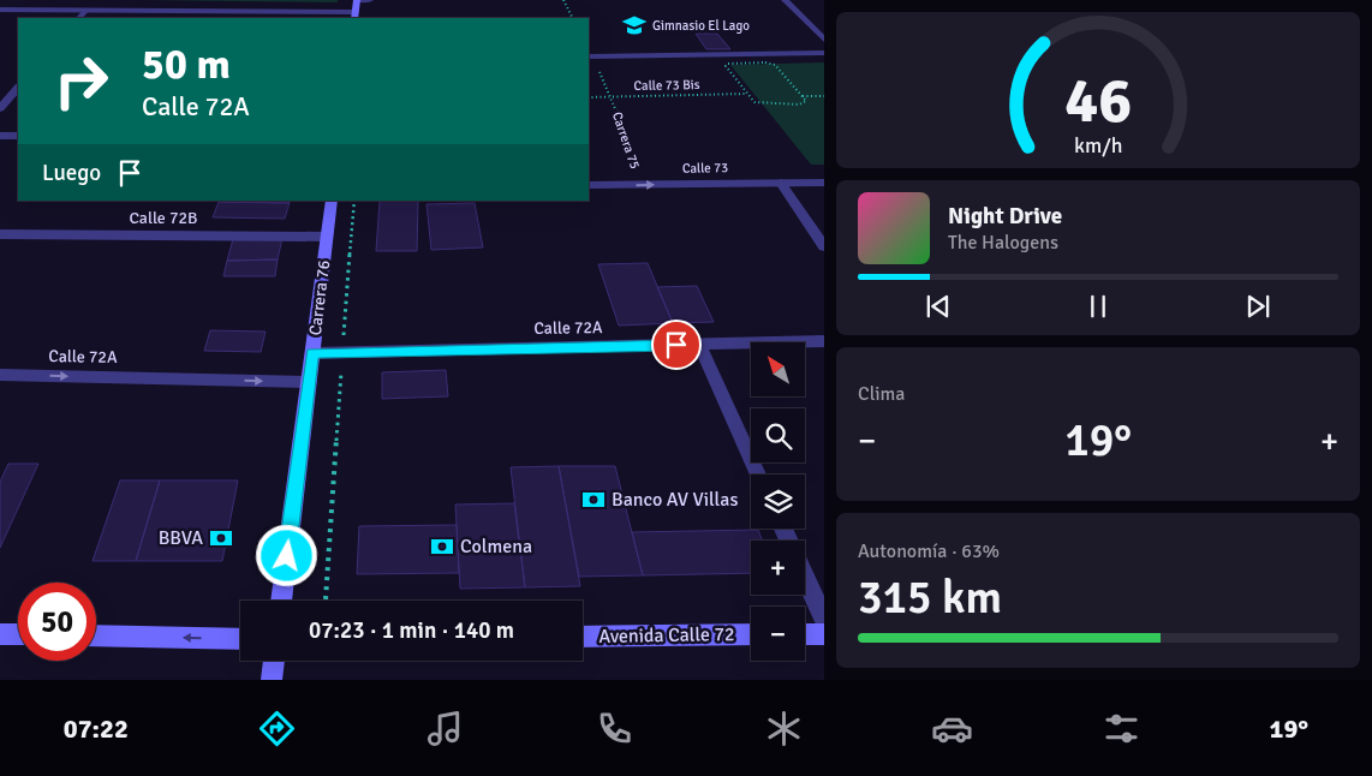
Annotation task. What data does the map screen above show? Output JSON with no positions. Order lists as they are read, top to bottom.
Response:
{
  "streets": {
    "main road": ["Carrera 76", "Avenida Calle 72"],
    "street": ["Calle 73", "Calle 72B", "Calle 72A"],
    "path": ["Calle 73 Bis", "Carrera 75"]
  },
  "crossings": [
    ["Calle 73 Bis", "Carrera 75"],
    ["Carrera 75", "Calle 73"],
    ["Calle 72B", "Carrera 76"],
    ["Carrera 76", "Calle 72A"]
  ],
  "one_way": ["Calle 72A"],
  "places": {
    "school or university": ["Gimnasio El Lago"],
    "bank": ["Banco AV Villas", "BBVA", "Colmena"]
  },
  "north": "top left",
  "page": {
    "turn": ["50 m", "Calle 72A"],
    "then": "Luego",
    "song": ["Night Drive", "The Halogens"],
    "map_buttons": ["+", "−"],
    "tile": [
      "Clima",
      ["Autonomía · 63%", "315 km"]
    ],
    "heat": ["−", "19°", "+"],
    "limit": "50",
    "trip": "07:23 · 1 min · 140 m",
    "tabs": ["07:22", "19°"],
    "gauge": ["46", "km/h"]
  }
}
